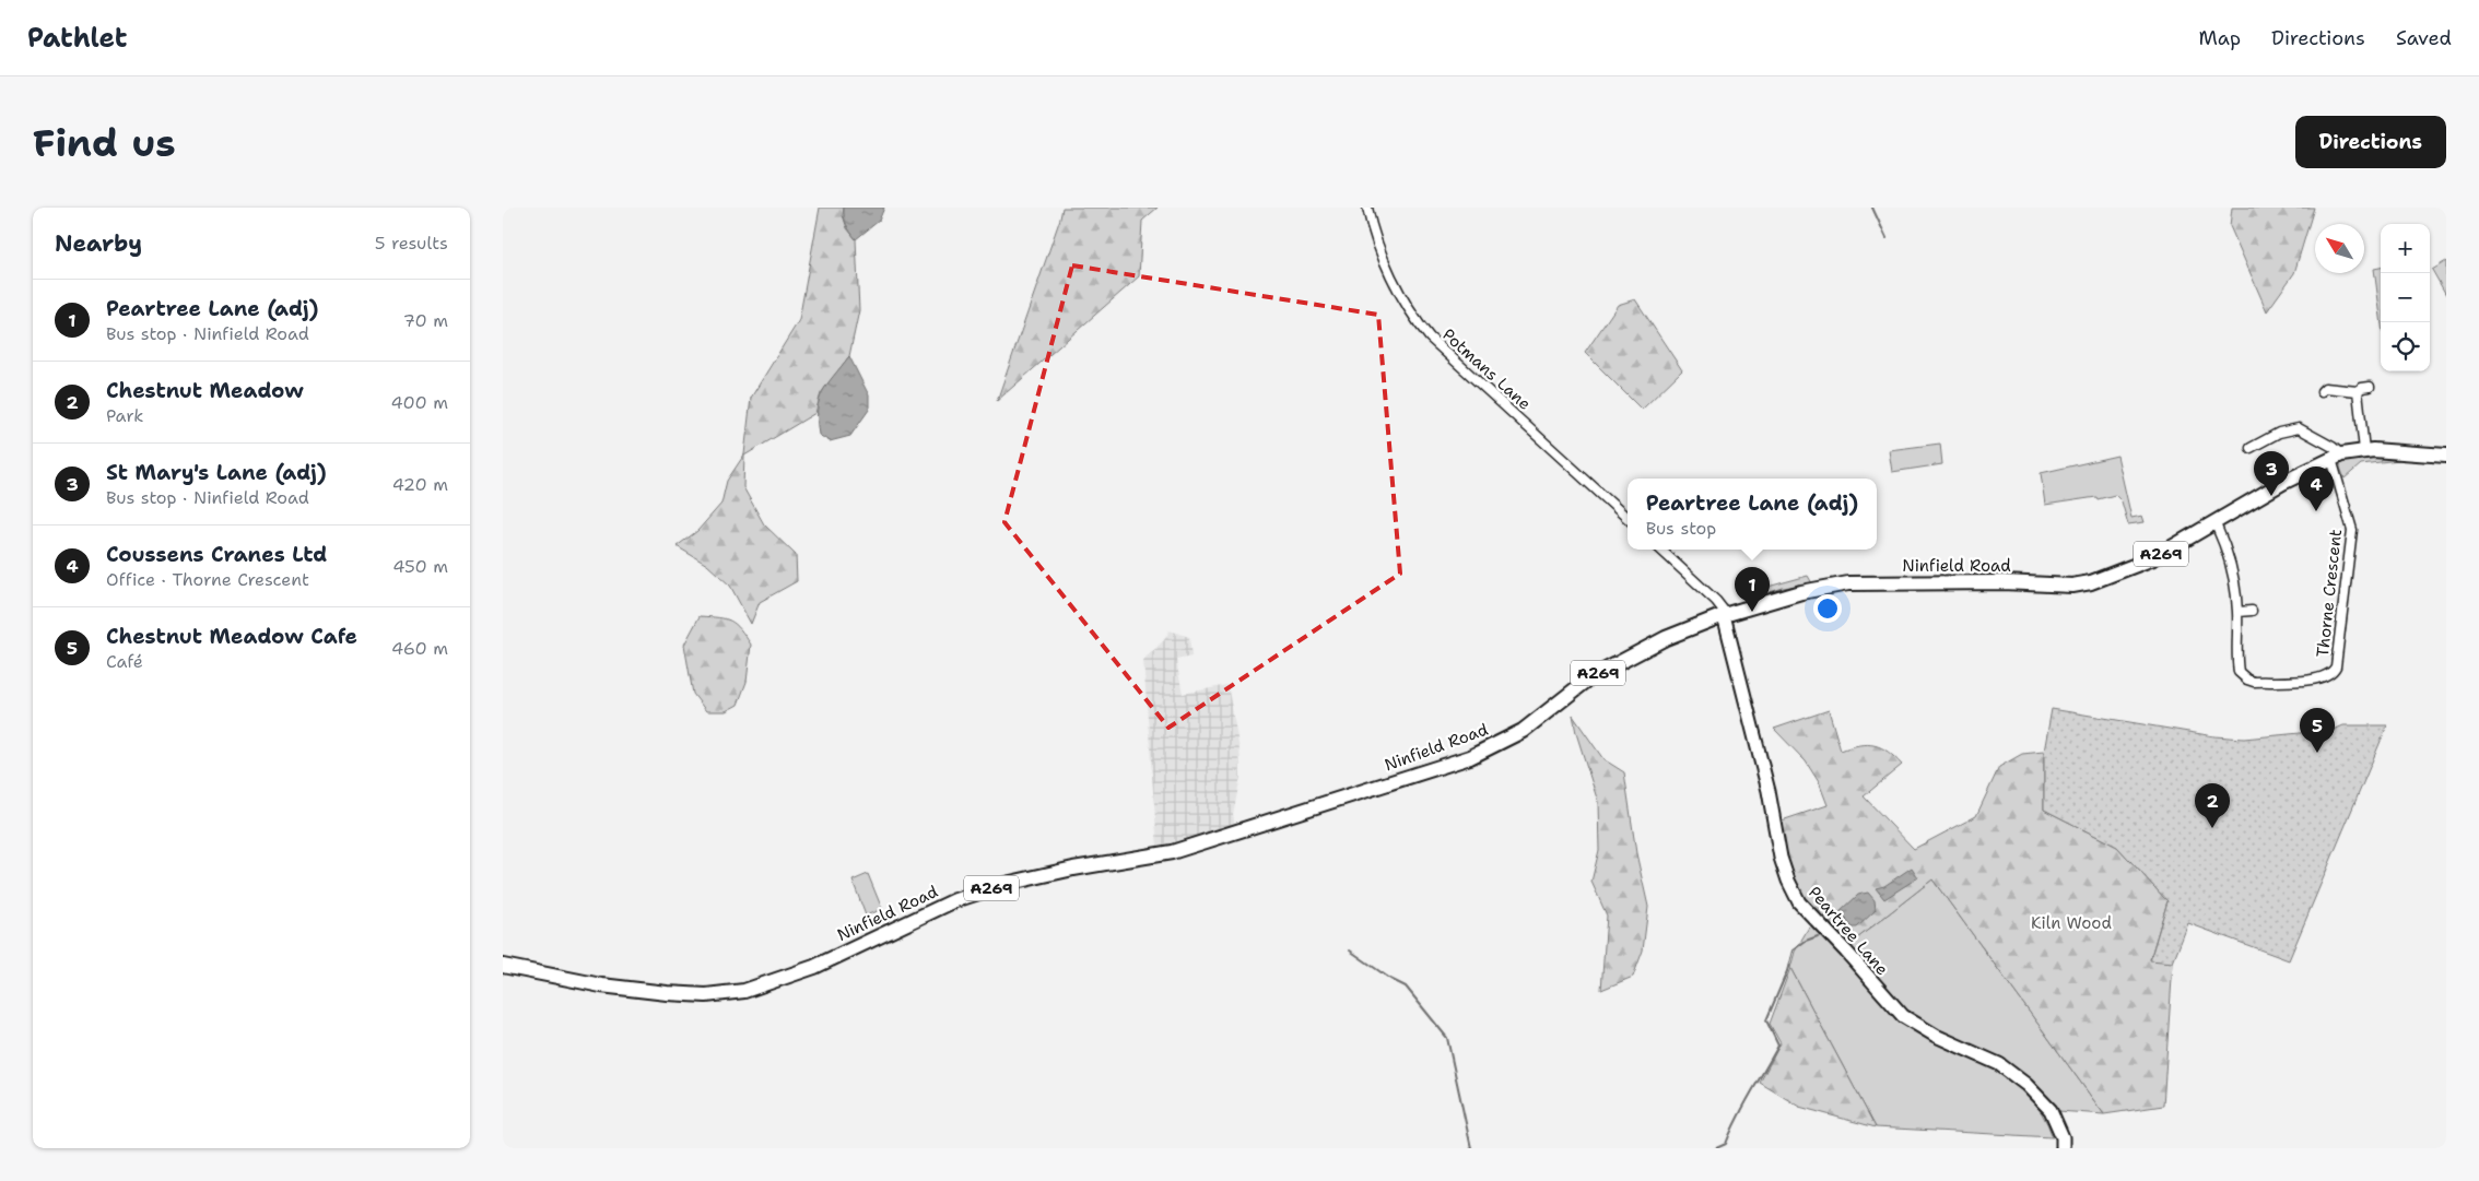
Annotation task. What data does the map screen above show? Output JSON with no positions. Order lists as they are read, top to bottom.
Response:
{
  "streets": {
    "main road": ["A269", "Ninfield Road"],
    "street": ["Potmans Lane", "Thorne Crescent", "Peartree Lane"]
  },
  "crossings": [
    ["Ninfield Road", "Thorne Crescent"],
    ["Ninfield Road", "Peartree Lane"]
  ],
  "parks": ["Kiln Wood"],
  "north": "top left",
  "page": {
    "header": "Pathlet",
    "nav": ["Map", "Directions", "Saved"],
    "buttons": "Directions",
    "title": "Find us",
    "heading": ["Nearby", "5 results"],
    "map_buttons": ["+", "−"],
    "list": [
      {
        "mark": "1",
        "name": "Peartree Lane (adj)",
        "note": "Bus stop · Ninfield Road",
        "value": "70 m"
      },
      {
        "mark": "2",
        "name": "Chestnut Meadow",
        "note": "Park",
        "value": "400 m"
      },
      {
        "mark": "3",
        "name": "St Mary's Lane (adj)",
        "note": "Bus stop · Ninfield Road",
        "value": "420 m"
      },
      {
        "mark": "4",
        "name": "Coussens Cranes Ltd",
        "note": "Office · Thorne Crescent",
        "value": "450 m"
      },
      {
        "mark": "5",
        "name": "Chestnut Meadow Cafe",
        "note": "Café",
        "value": "460 m"
      }
    ],
    "pins": [
      "3",
      "4",
      "1",
      "5",
      "2"
    ],
    "popup": ["Peartree Lane (adj)", "Bus stop"]
  }
}
